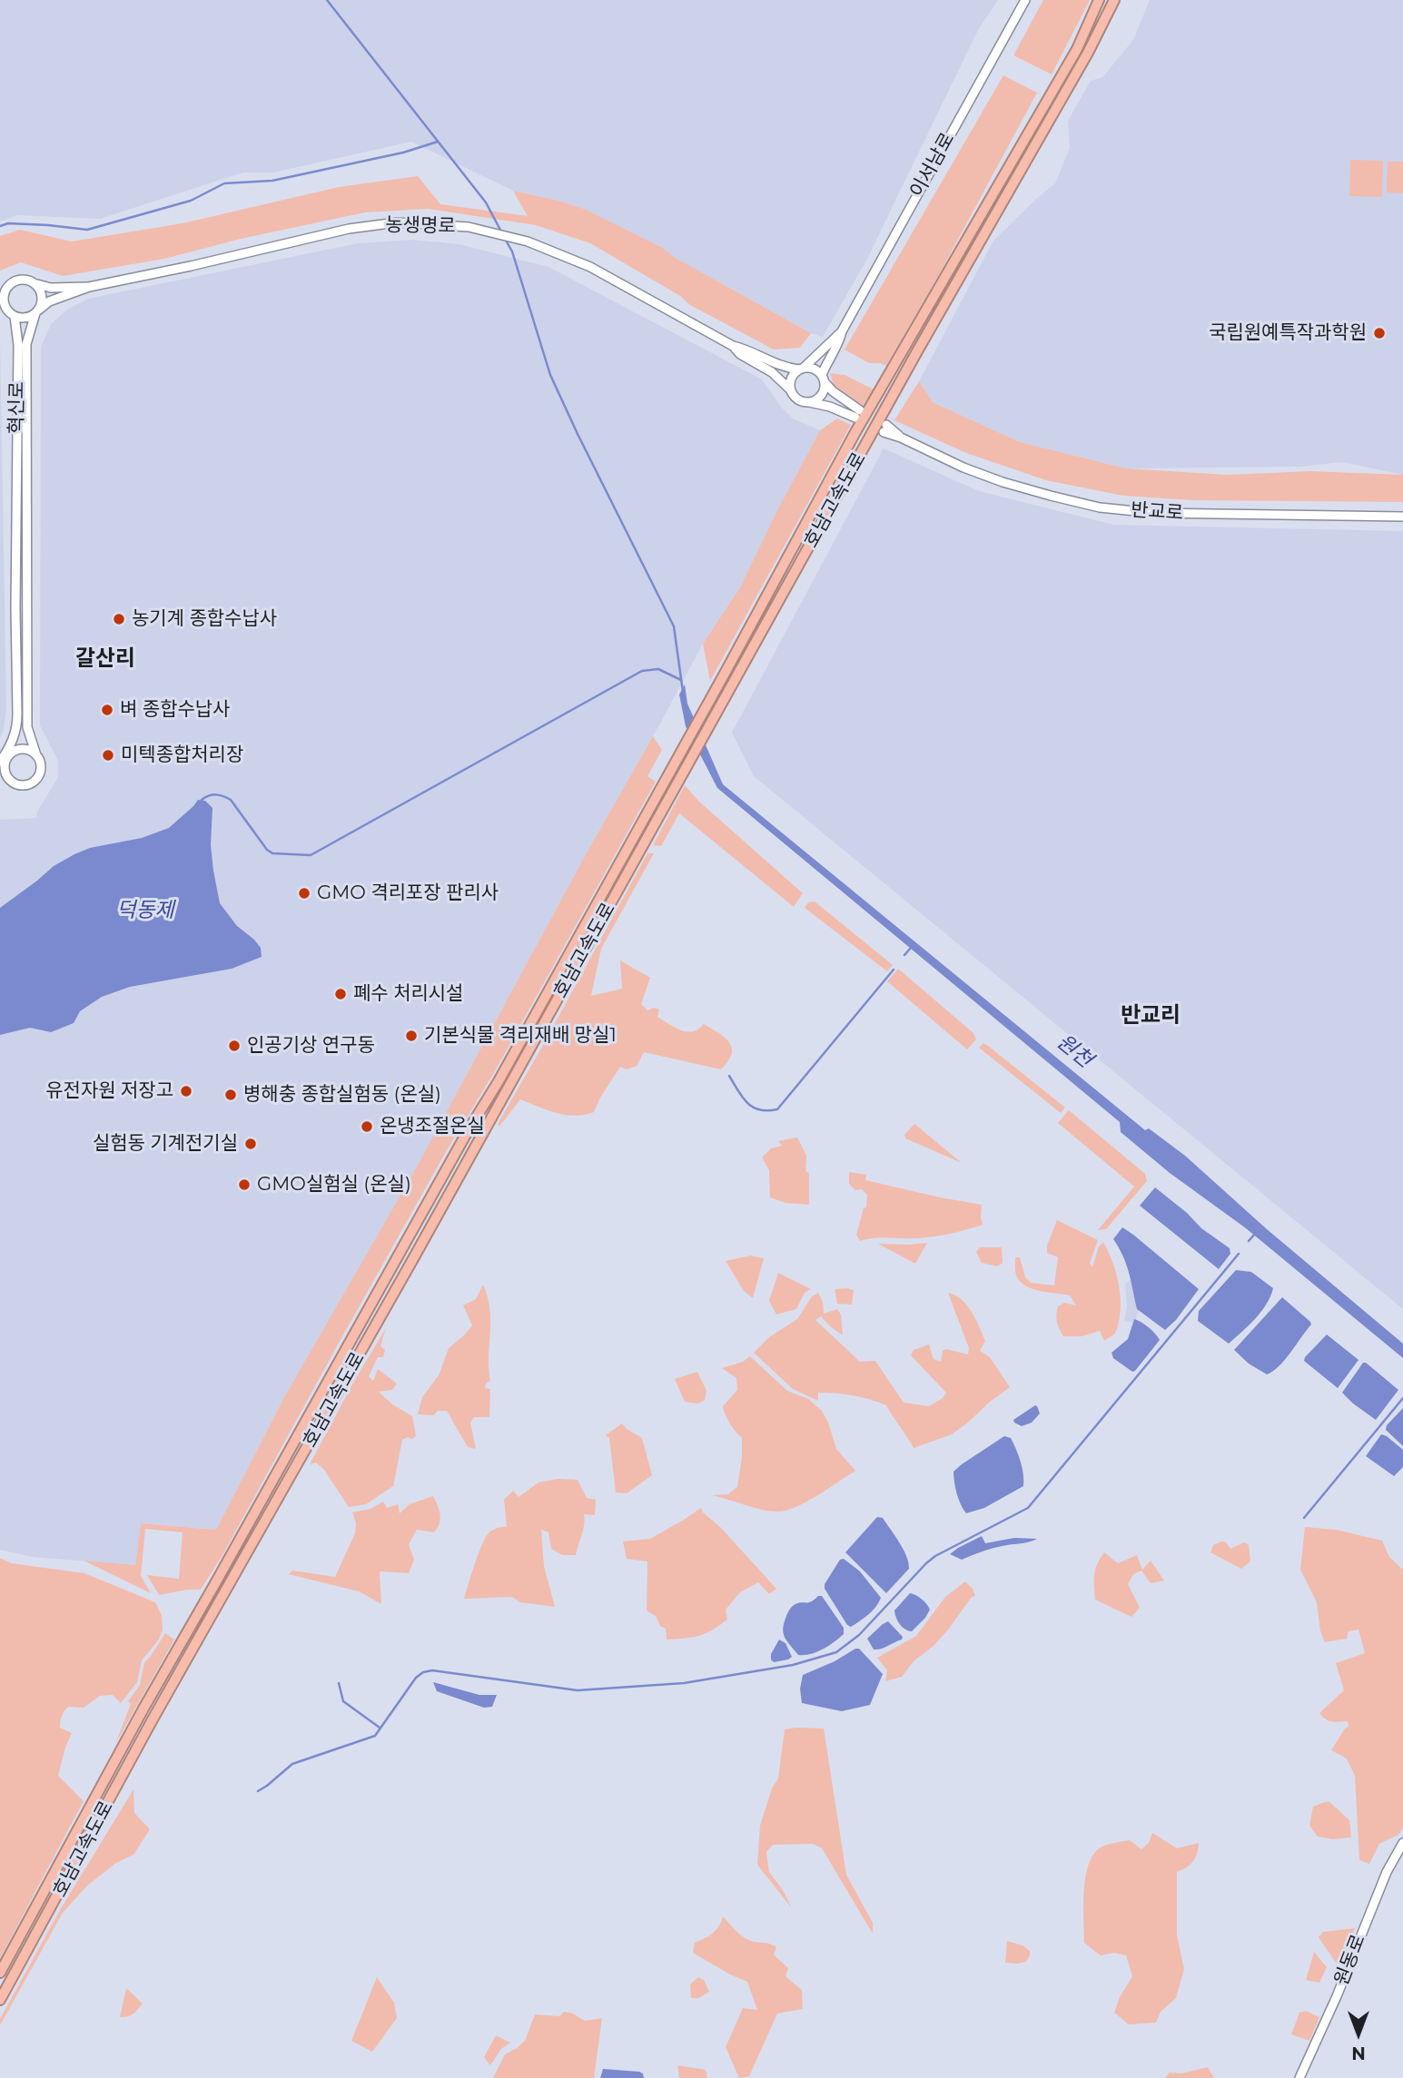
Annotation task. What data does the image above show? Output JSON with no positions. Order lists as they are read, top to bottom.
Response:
{
  "streets": {
    "highway": ["호남고속도로"],
    "main road": [
      "이서남로",
      "농생명로",
      "혁신로",
      "반교로",
      "원동로"
    ]
  },
  "crossings": [
    ["이서남로", "농생명로"],
    ["농생명로", "혁신로"]
  ],
  "districts": ["갈산리", "반교리"],
  "water": ["덕동제", "원천"],
  "places": [
    "국립원예특작과학원",
    "농기계 종합수납사",
    "벼 종합수납사",
    "미텍종합처리장",
    "GMO 격리포장 판리사",
    "폐수 처리시설",
    "기본식물 격리재배 망실1",
    "인공기상 연구동",
    "유전자원 저장고",
    "병해충 종합실험동 (온실)",
    "온냉조절온실",
    "실험동 기계전기실",
    "GMO실험실 (온실)"
  ],
  "north": "bottom"
}
